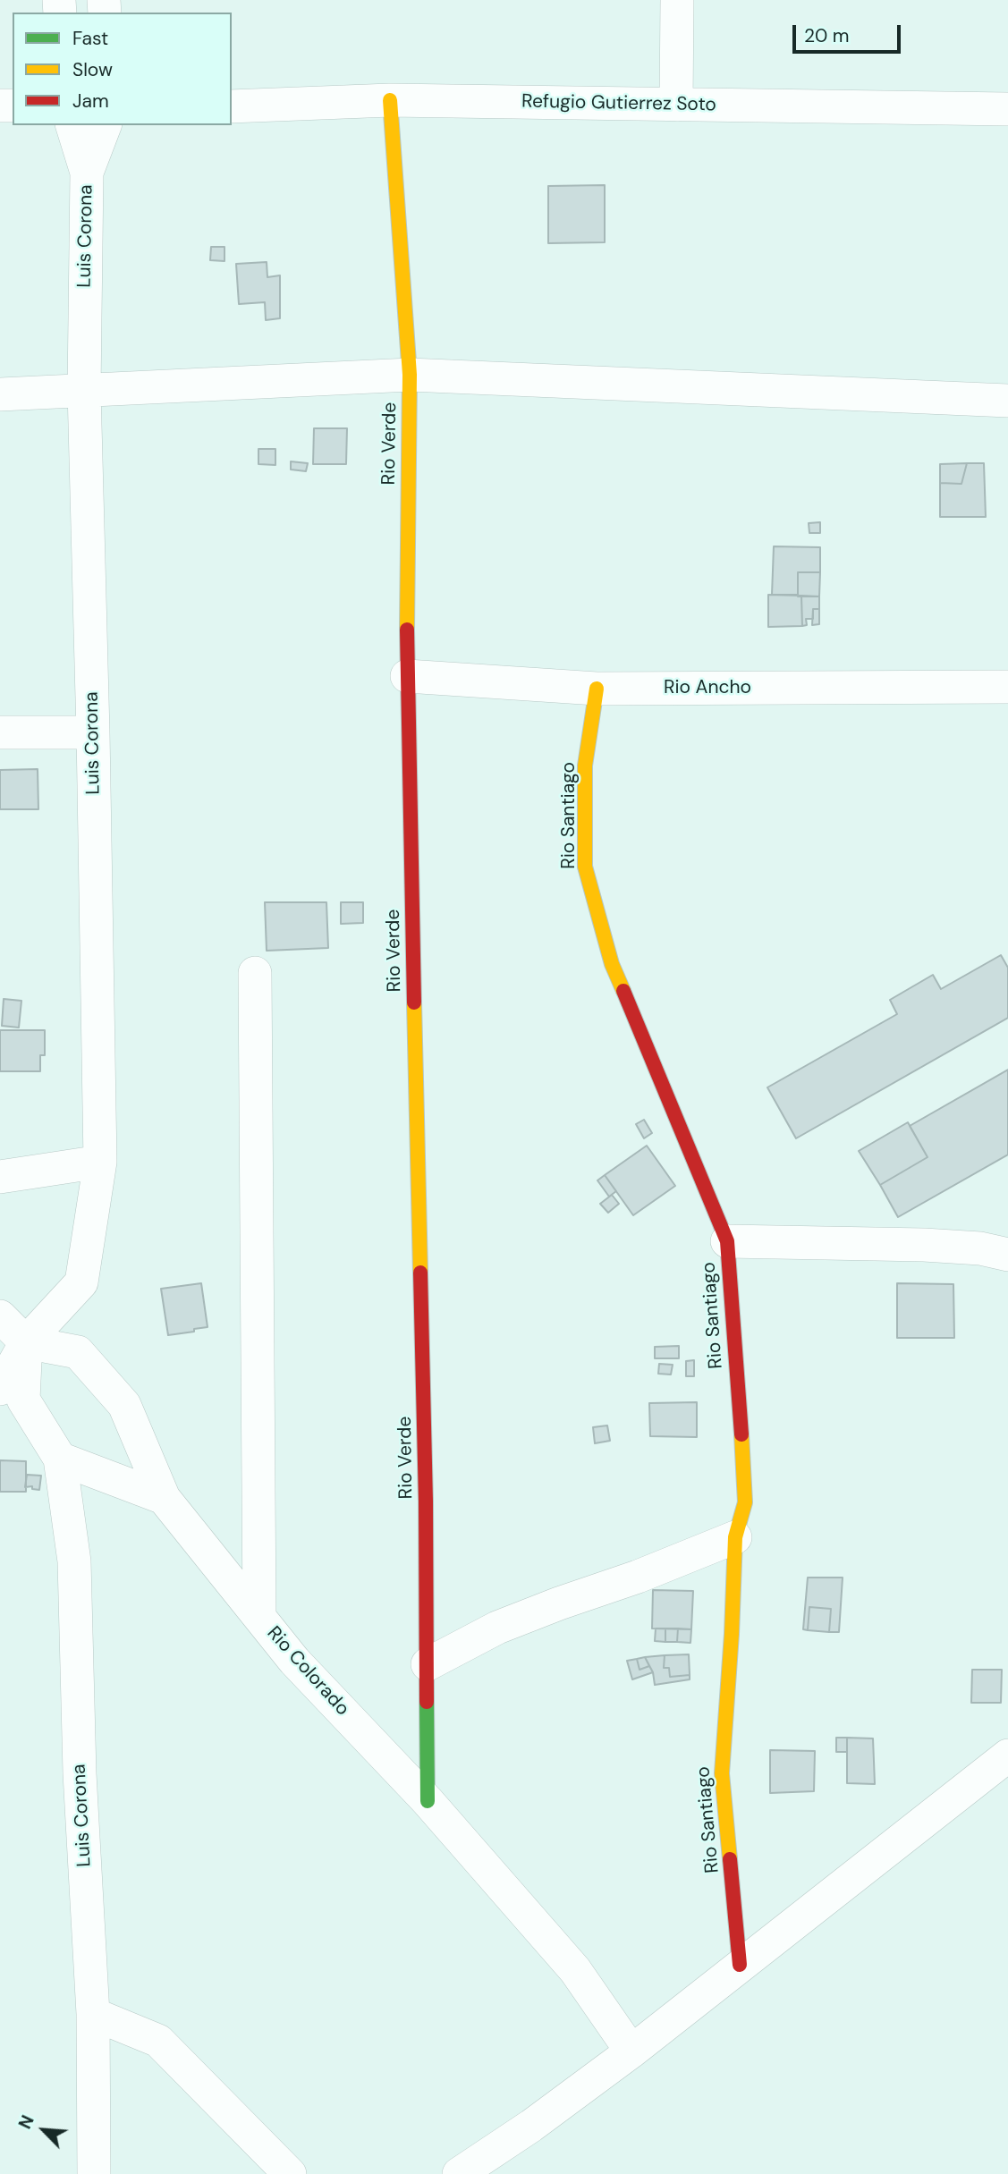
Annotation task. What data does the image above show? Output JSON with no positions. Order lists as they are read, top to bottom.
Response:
{
  "streets": {
    "street": [
      "Refugio Gutierrez Soto",
      "Luis Corona",
      "Rio Verde",
      "Rio Ancho",
      "Rio Santiago",
      "Rio Colorado"
    ]
  },
  "crossings": [
    ["Refugio Gutierrez Soto", "Rio Verde"],
    ["Luis Corona", "Rio Colorado"],
    ["Rio Verde", "Rio Ancho"],
    ["Rio Verde", "Rio Colorado"],
    ["Rio Ancho", "Rio Santiago"]
  ],
  "legend": ["Fast", "Slow", "Jam"],
  "scale_bar": "20 m",
  "north": "top left"
}
